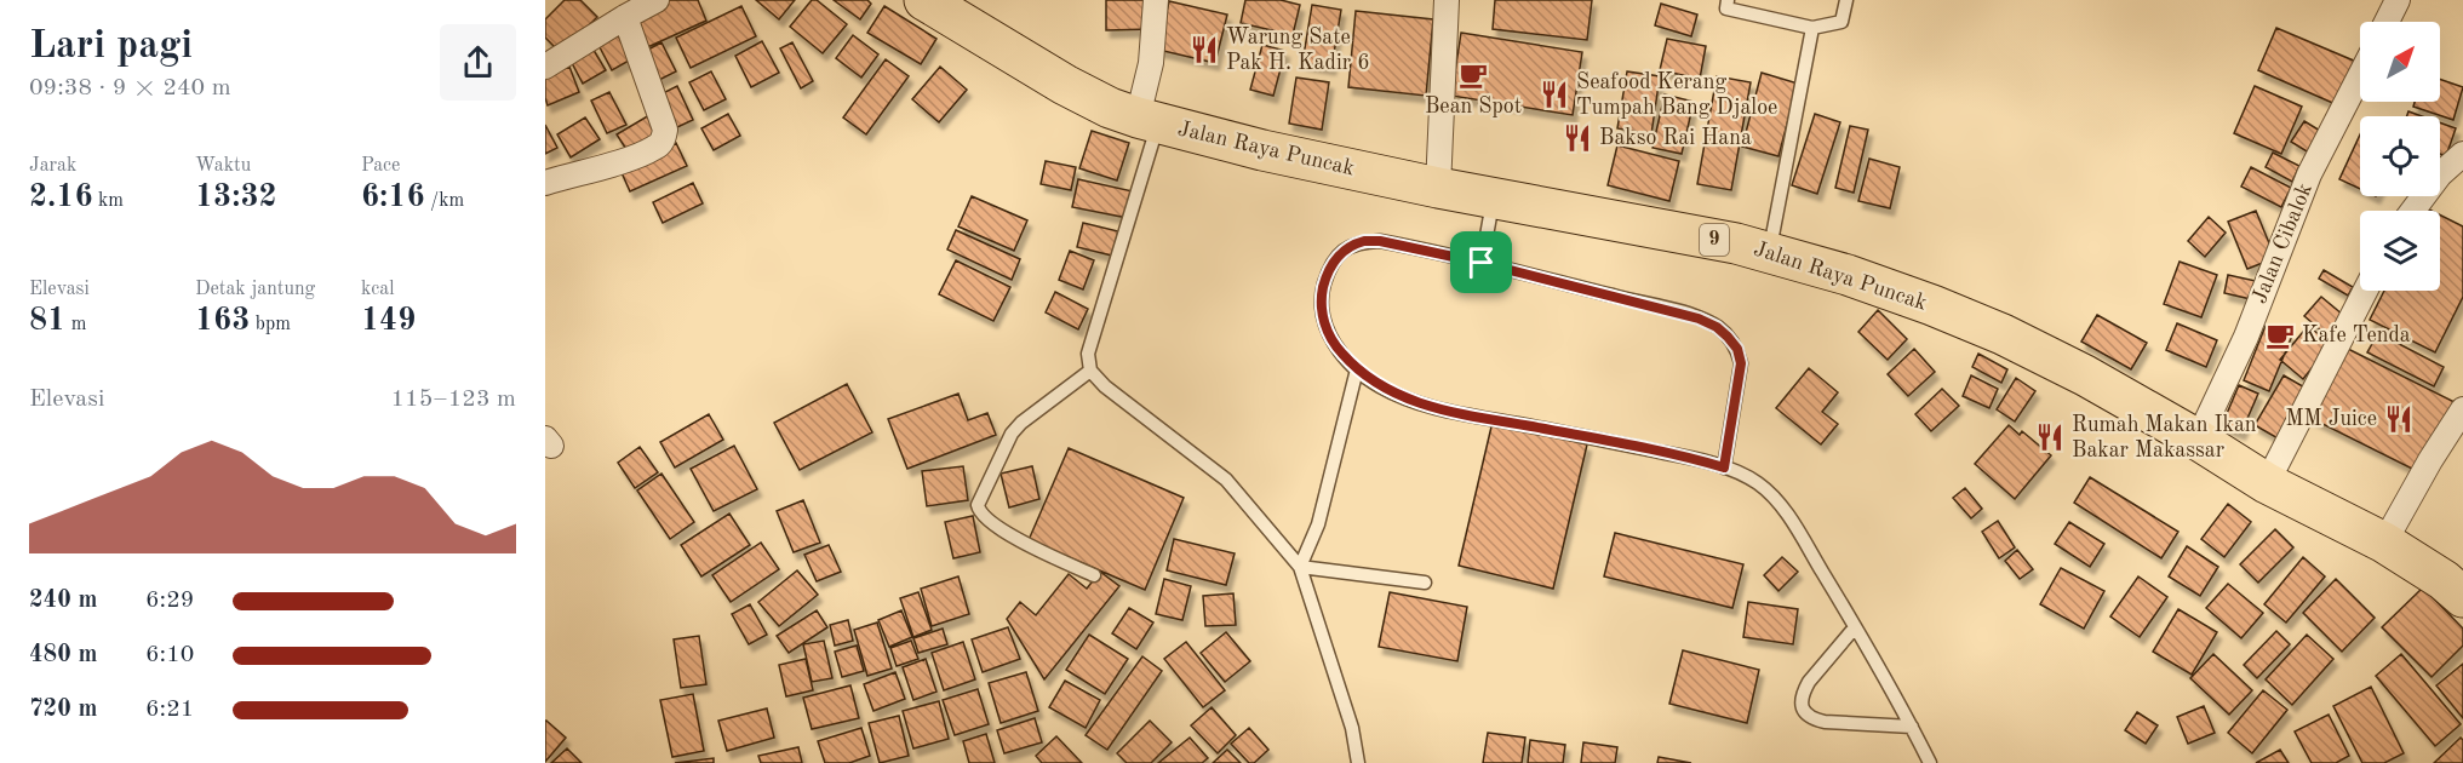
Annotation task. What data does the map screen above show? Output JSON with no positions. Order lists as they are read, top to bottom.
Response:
{
  "streets": {
    "highway": ["Jalan Raya Puncak", "9"],
    "street": ["Jalan Cibalok"]
  },
  "crossings": [
    ["Jalan Raya Puncak", "Jalan Cibalok"]
  ],
  "places": {
    "restaurant": [
      "Warung Sate Pak H. Kadir 6",
      "Seafood Kerang Tumpah Bang Djaloe",
      "Bakso Rai Hana",
      "MM Juice",
      "Rumah Makan Ikan Bakar Makassar"
    ],
    "cafe": ["Bean Spot", "Kafe Tenda"]
  },
  "north": "top right",
  "page": {
    "heading": ["Lari pagi", "09:38 · 9 × 240 m"],
    "stats": [
      ["Jarak", "2.16 km"],
      ["Waktu", "13:32"],
      ["Pace", "6:16 /km"],
      ["Elevasi", "81 m"],
      ["Detak jantung", "163 bpm"],
      ["kcal", "149"]
    ],
    "chart": ["Elevasi", "115–123 m"],
    "list": [
      {
        "name": "240 m",
        "note": "6:29"
      },
      {
        "name": "480 m",
        "note": "6:10"
      },
      {
        "name": "720 m",
        "note": "6:21"
      }
    ]
  }
}
